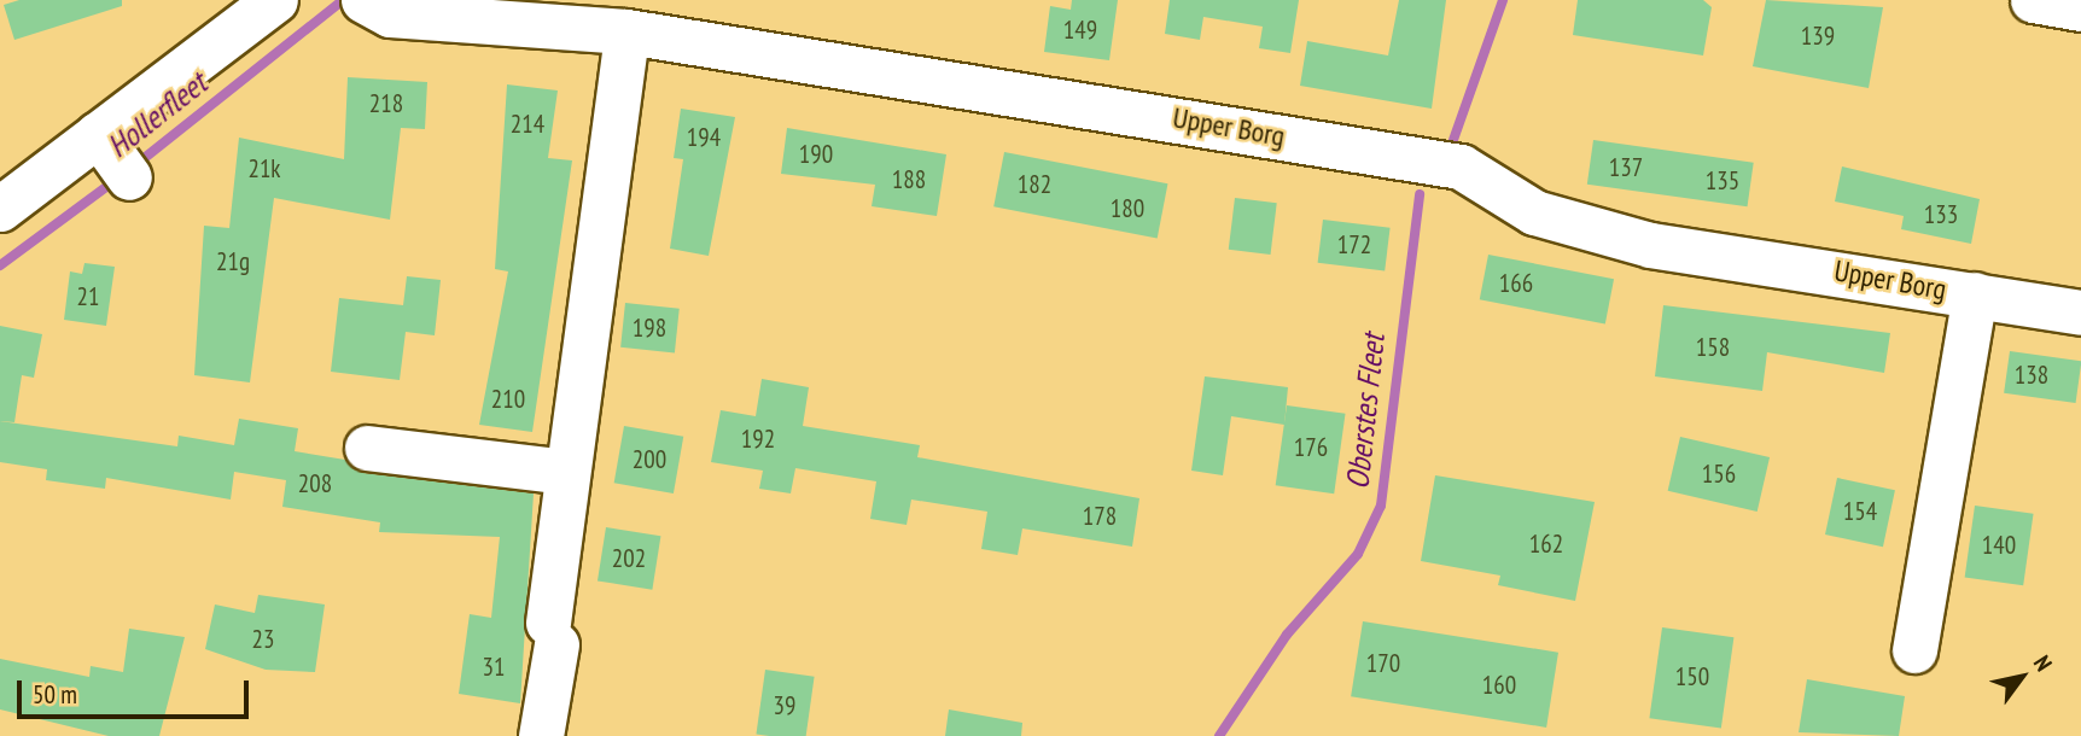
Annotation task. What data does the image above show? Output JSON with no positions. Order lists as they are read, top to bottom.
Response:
{
  "streets": {
    "street": ["Upper Borg"]
  },
  "water": ["Hollerfleet", "Oberstes Fleet"],
  "house_numbers": [
    "149",
    "139",
    "218",
    "214",
    "194",
    "190",
    "137",
    "21k",
    "188",
    "135",
    "182",
    "180",
    "133",
    "172",
    "21g",
    "166",
    "21",
    "198",
    "158",
    "138",
    "210",
    "192",
    "176",
    "200",
    "156",
    "208",
    "154",
    "178",
    "162",
    "140",
    "202",
    "23",
    "170",
    "31",
    "150",
    "160",
    "39"
  ],
  "scale_bar": "50 m",
  "north": "top right"
}
